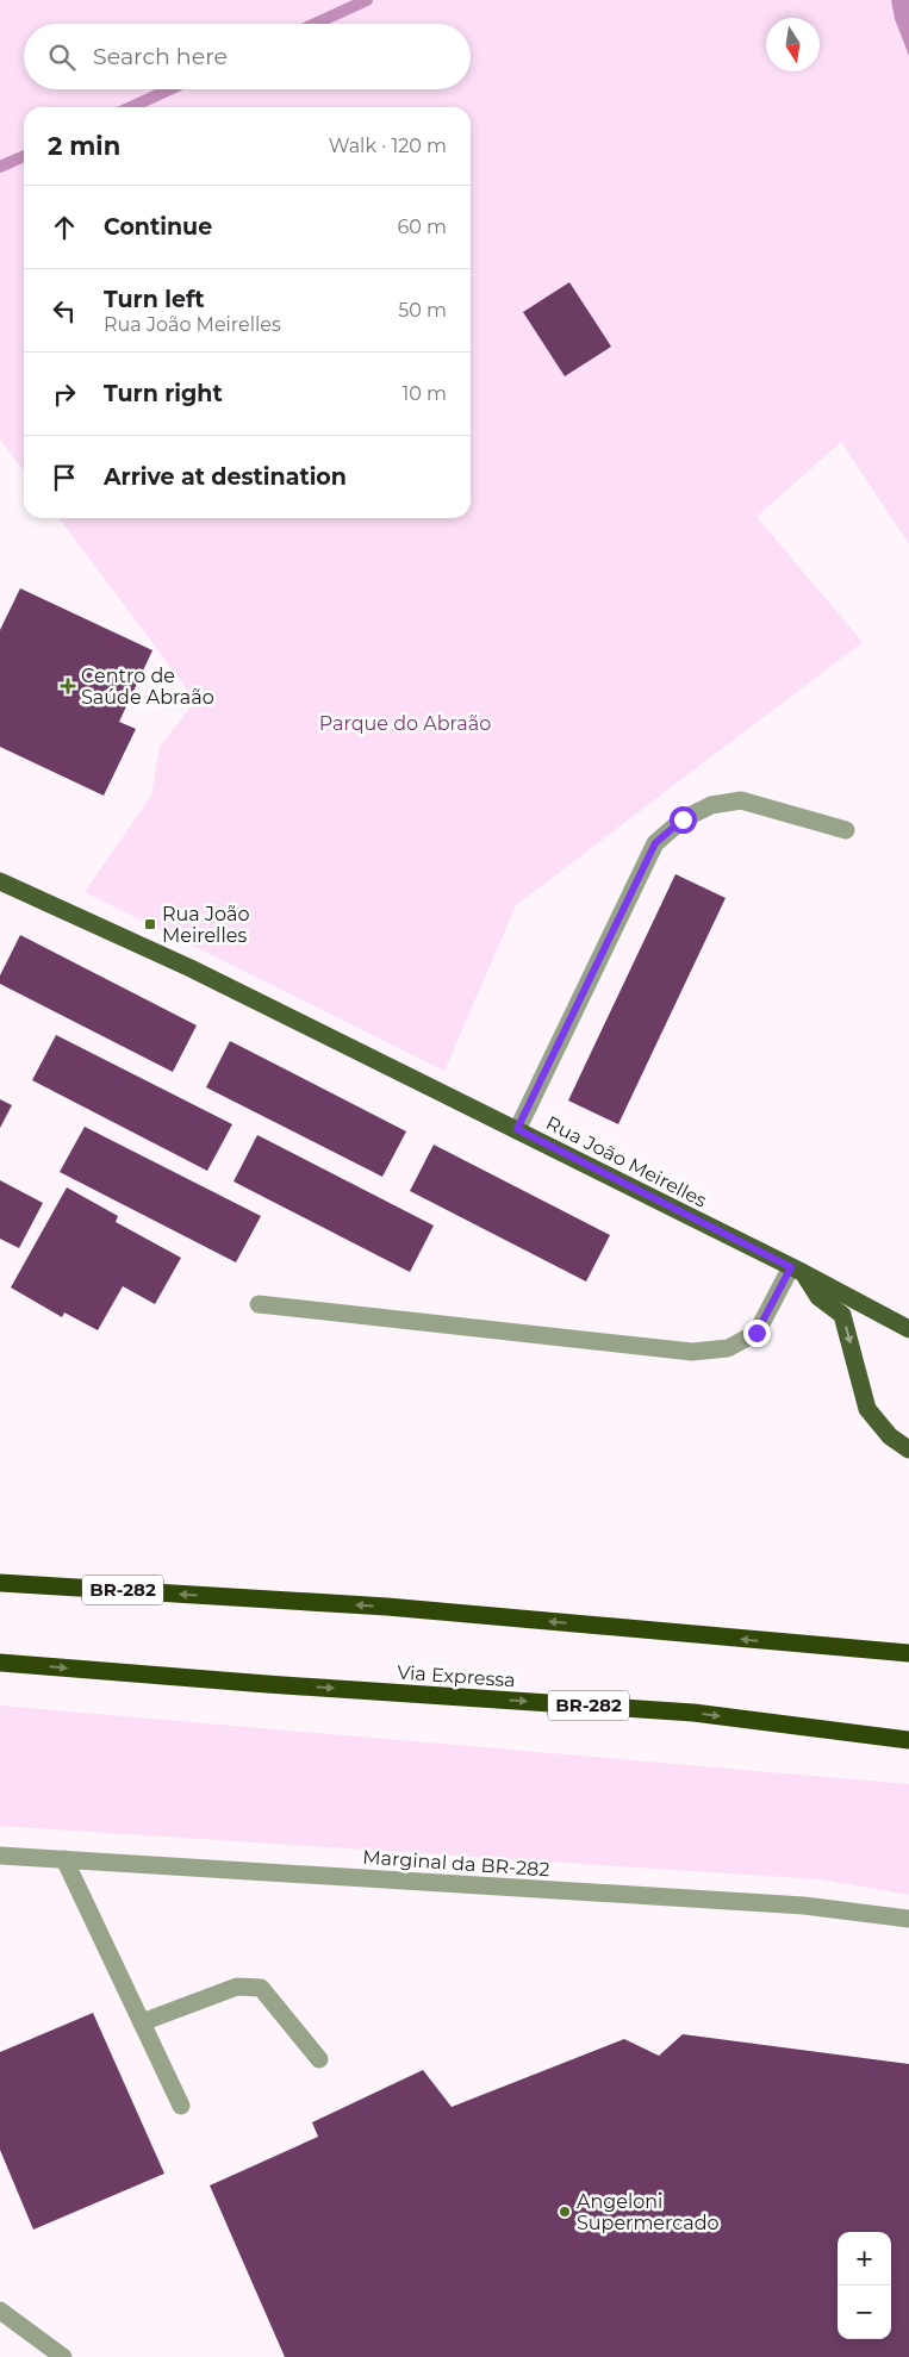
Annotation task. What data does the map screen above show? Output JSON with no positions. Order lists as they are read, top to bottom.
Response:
{
  "streets": {
    "highway": ["BR-282", "Via Expressa"],
    "main road": ["Rua João Meirelles"],
    "street": ["Marginal da BR-282"]
  },
  "parks": ["Parque do Abraão"],
  "places": {
    "health": ["Centro de Saúde Abraão"],
    "transit": ["Rua João Meirelles"],
    "other": ["Angeloni Supermercado"]
  },
  "north": "bottom",
  "page": {
    "search": "Search here",
    "heading": ["2 min", "Walk · 120 m"],
    "list": [
      ["Continue", "60 m"],
      ["Turn left", "Rua João Meirelles", "50 m"],
      ["Turn right", "10 m"],
      "Arrive at destination"
    ],
    "map_buttons": ["+", "−"]
  }
}
